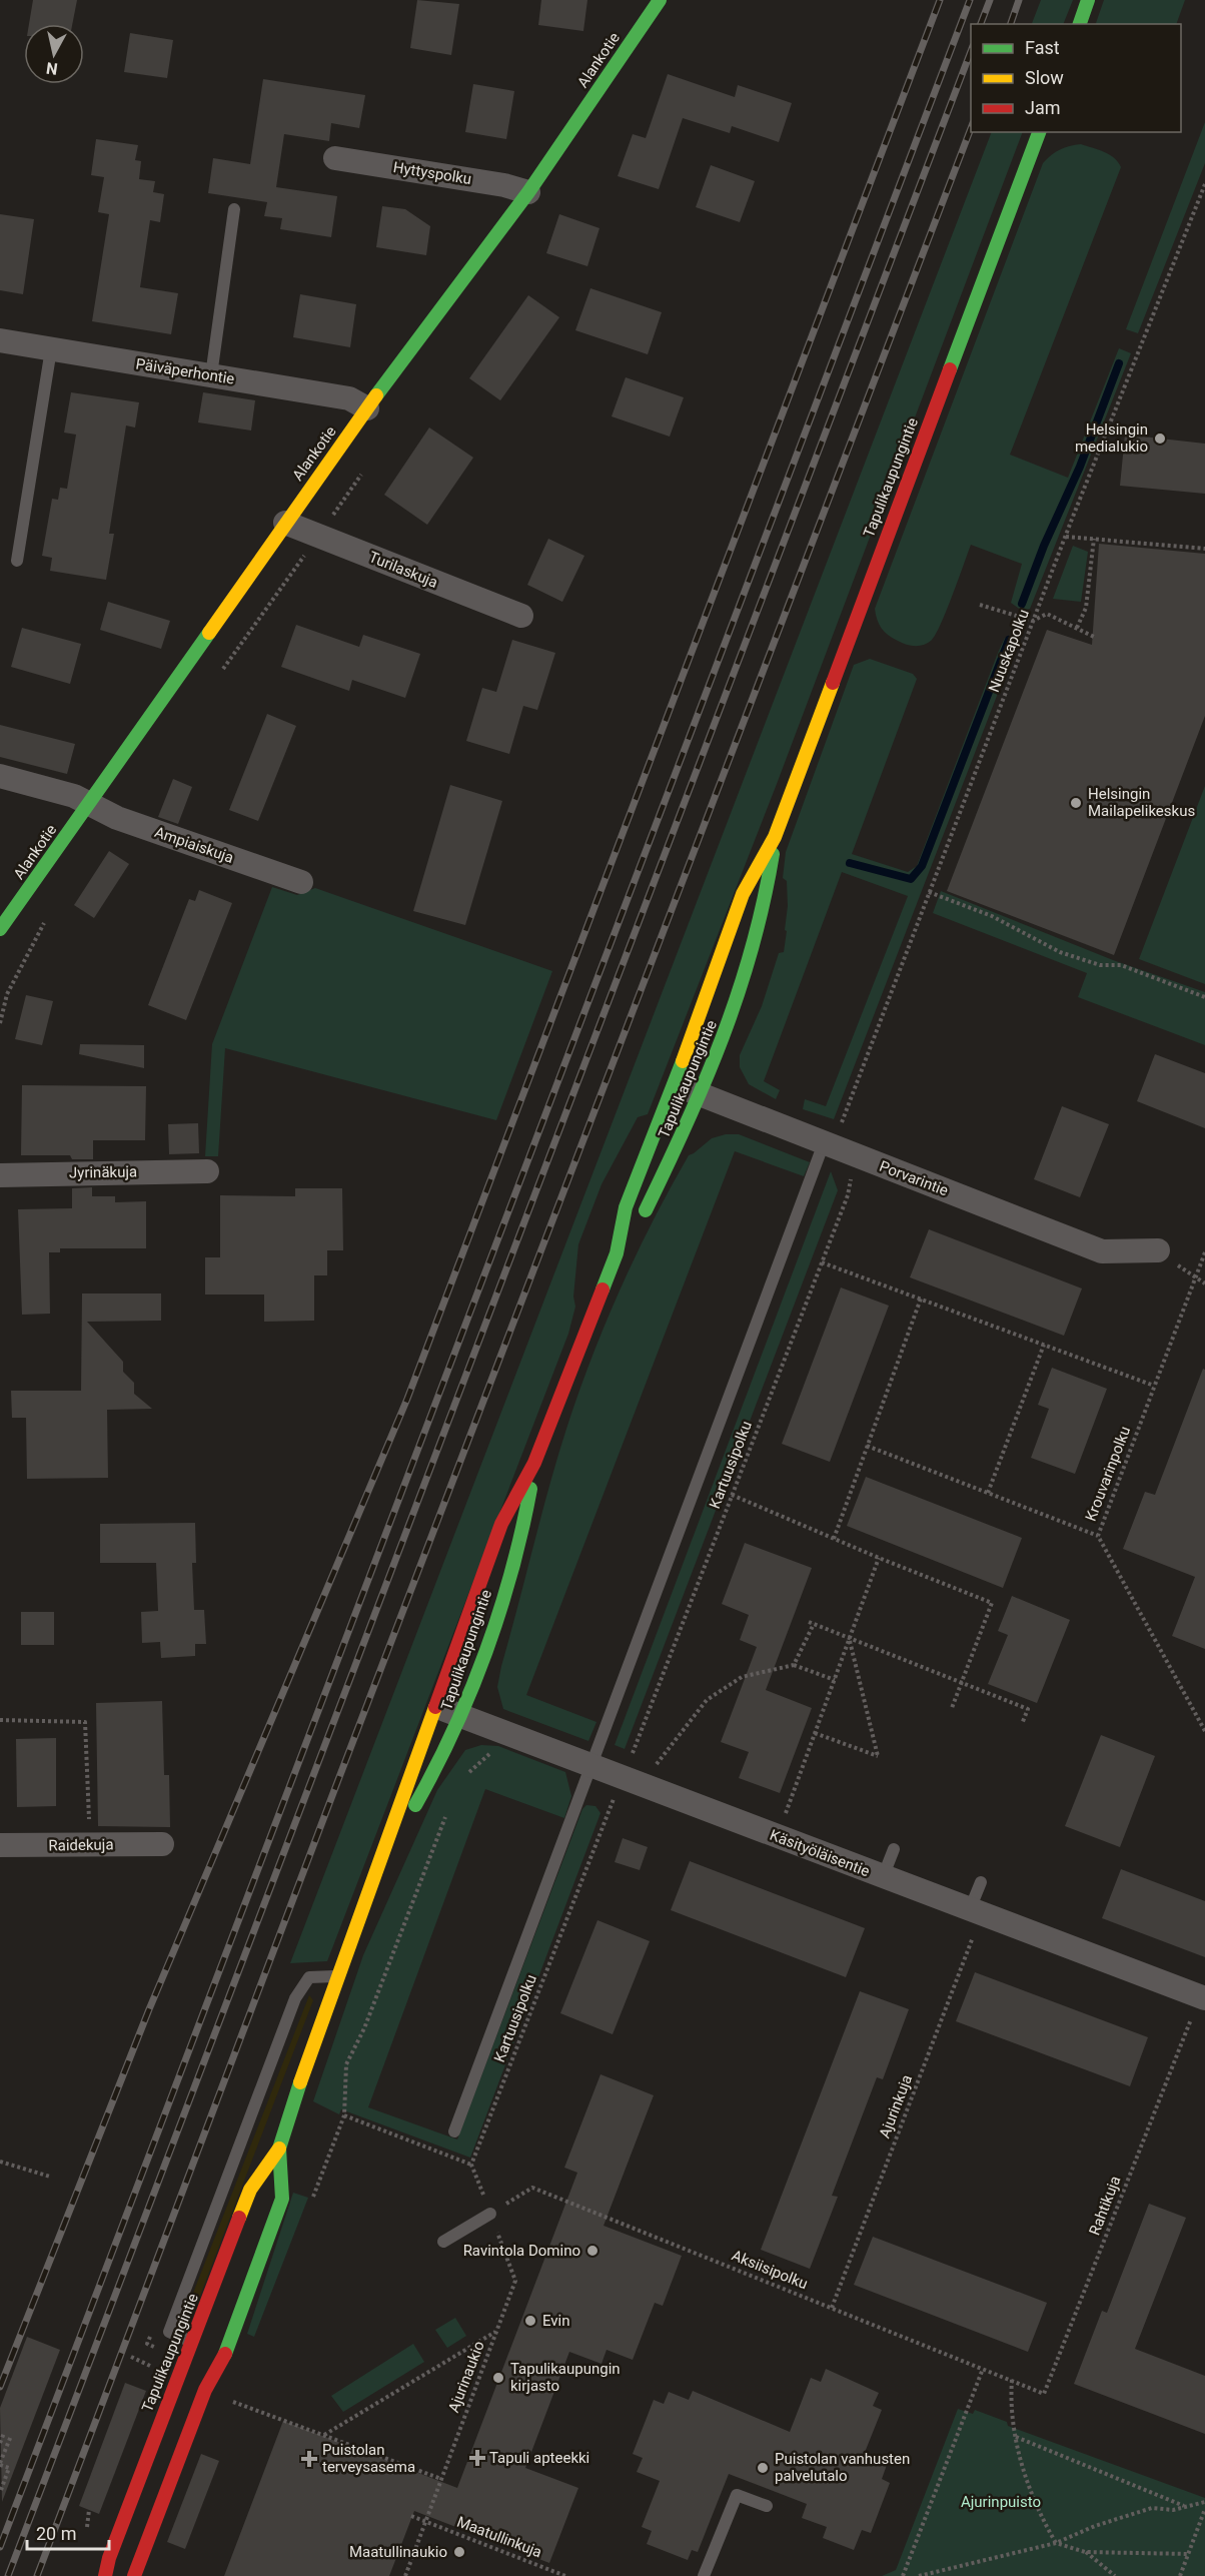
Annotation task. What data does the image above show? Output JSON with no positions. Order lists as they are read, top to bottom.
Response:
{
  "streets": {
    "main road": ["Alankotie", "Tapulikaupungintie"],
    "street": [
      "Hyttyspolku",
      "Päiväperhontie",
      "Turilaskuja",
      "Ampiaiskuja",
      "Jyrinäkuja",
      "Porvarintie",
      "Raidekuja",
      "Käsityöläisentie"
    ],
    "path": [
      "Nuuskapolku",
      "Kartuusipolku",
      "Krouvarinpolku",
      "Ajurinkuja",
      "Rahtikuja",
      "Aksiisipolku",
      "Ajurinaukio",
      "Maatullinkuja"
    ]
  },
  "crossings": [
    ["Alankotie", "Hyttyspolku"],
    ["Alankotie", "Päiväperhontie"],
    ["Alankotie", "Turilaskuja"],
    ["Alankotie", "Ampiaiskuja"],
    ["Tapulikaupungintie", "Porvarintie"],
    ["Tapulikaupungintie", "Käsityöläisentie"],
    ["Nuuskapolku", "Porvarintie"],
    ["Käsityöläisentie", "Ajurinkuja"],
    ["Ajurinkuja", "Aksiisipolku"],
    ["Rahtikuja", "Aksiisipolku"],
    ["Aksiisipolku", "Ajurinaukio"],
    ["Ajurinaukio", "Maatullinkuja"]
  ],
  "parks": ["Ajurinpuisto"],
  "places": {
    "other": [
      "Helsingin medialukio",
      "Helsingin Mailapelikeskus",
      "Ravintola Domino",
      "Evin",
      "Tapulikaupungin kirjasto",
      "Puistolan vanhusten palvelutalo",
      "Maatullinaukio"
    ],
    "health": ["Tapuli apteekki", "Puistolan terveysasema"]
  },
  "legend": ["Fast", "Slow", "Jam"],
  "scale_bar": "20 m",
  "north": "bottom"
}
